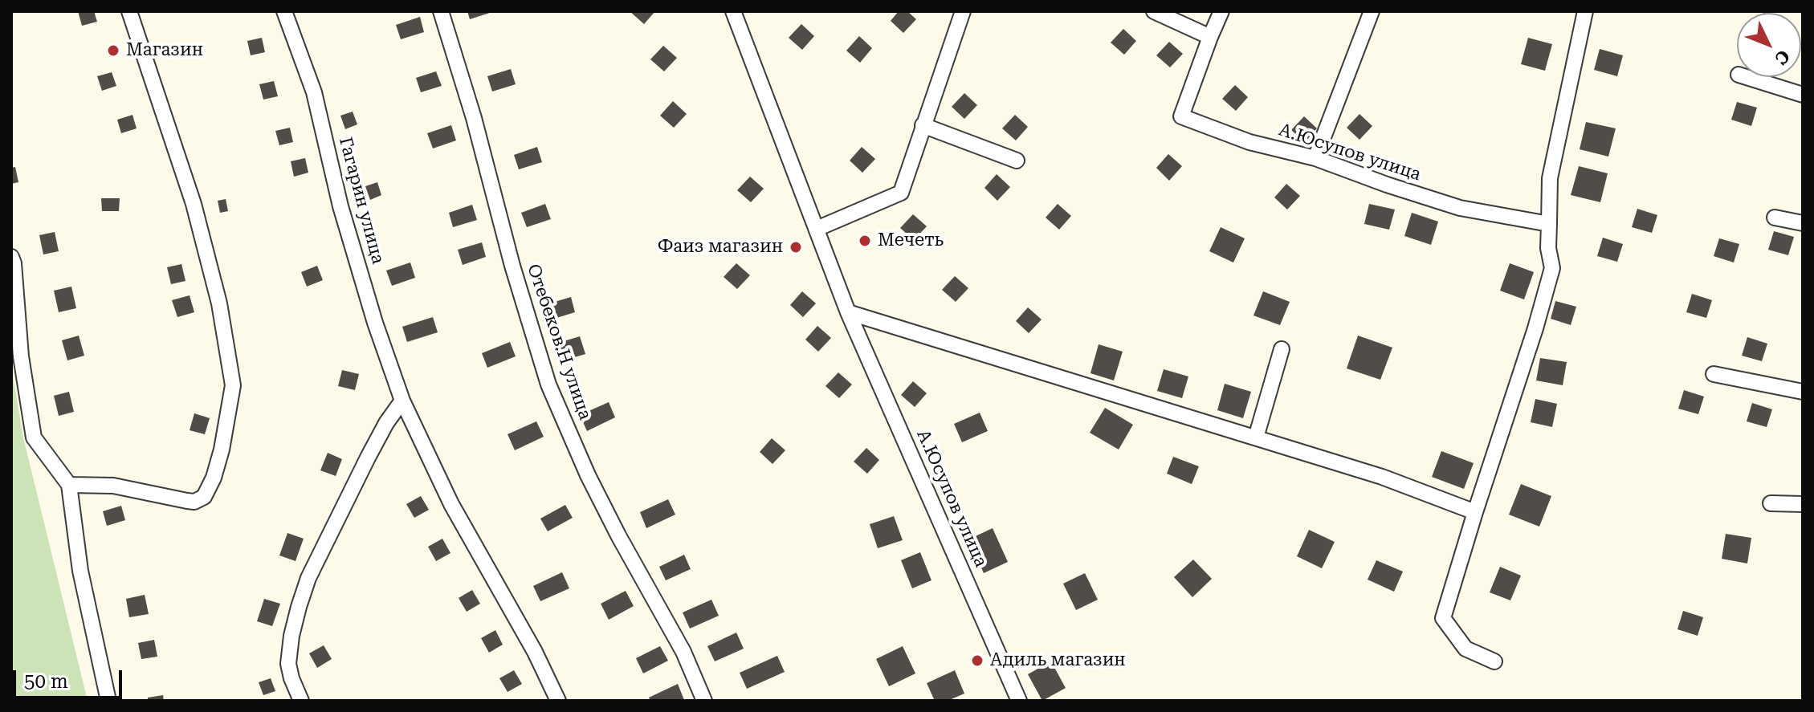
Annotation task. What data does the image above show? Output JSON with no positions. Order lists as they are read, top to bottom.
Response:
{
  "streets": {
    "street": ["А.Юсупов улица", "Гагарин улица", "Отебеков.Н улица"]
  },
  "places": [
    "Магазин",
    "Мечеть",
    "Фаиз магазин",
    "Адиль магазин"
  ],
  "scale_bar": "50 m",
  "north": "bottom right"
}
